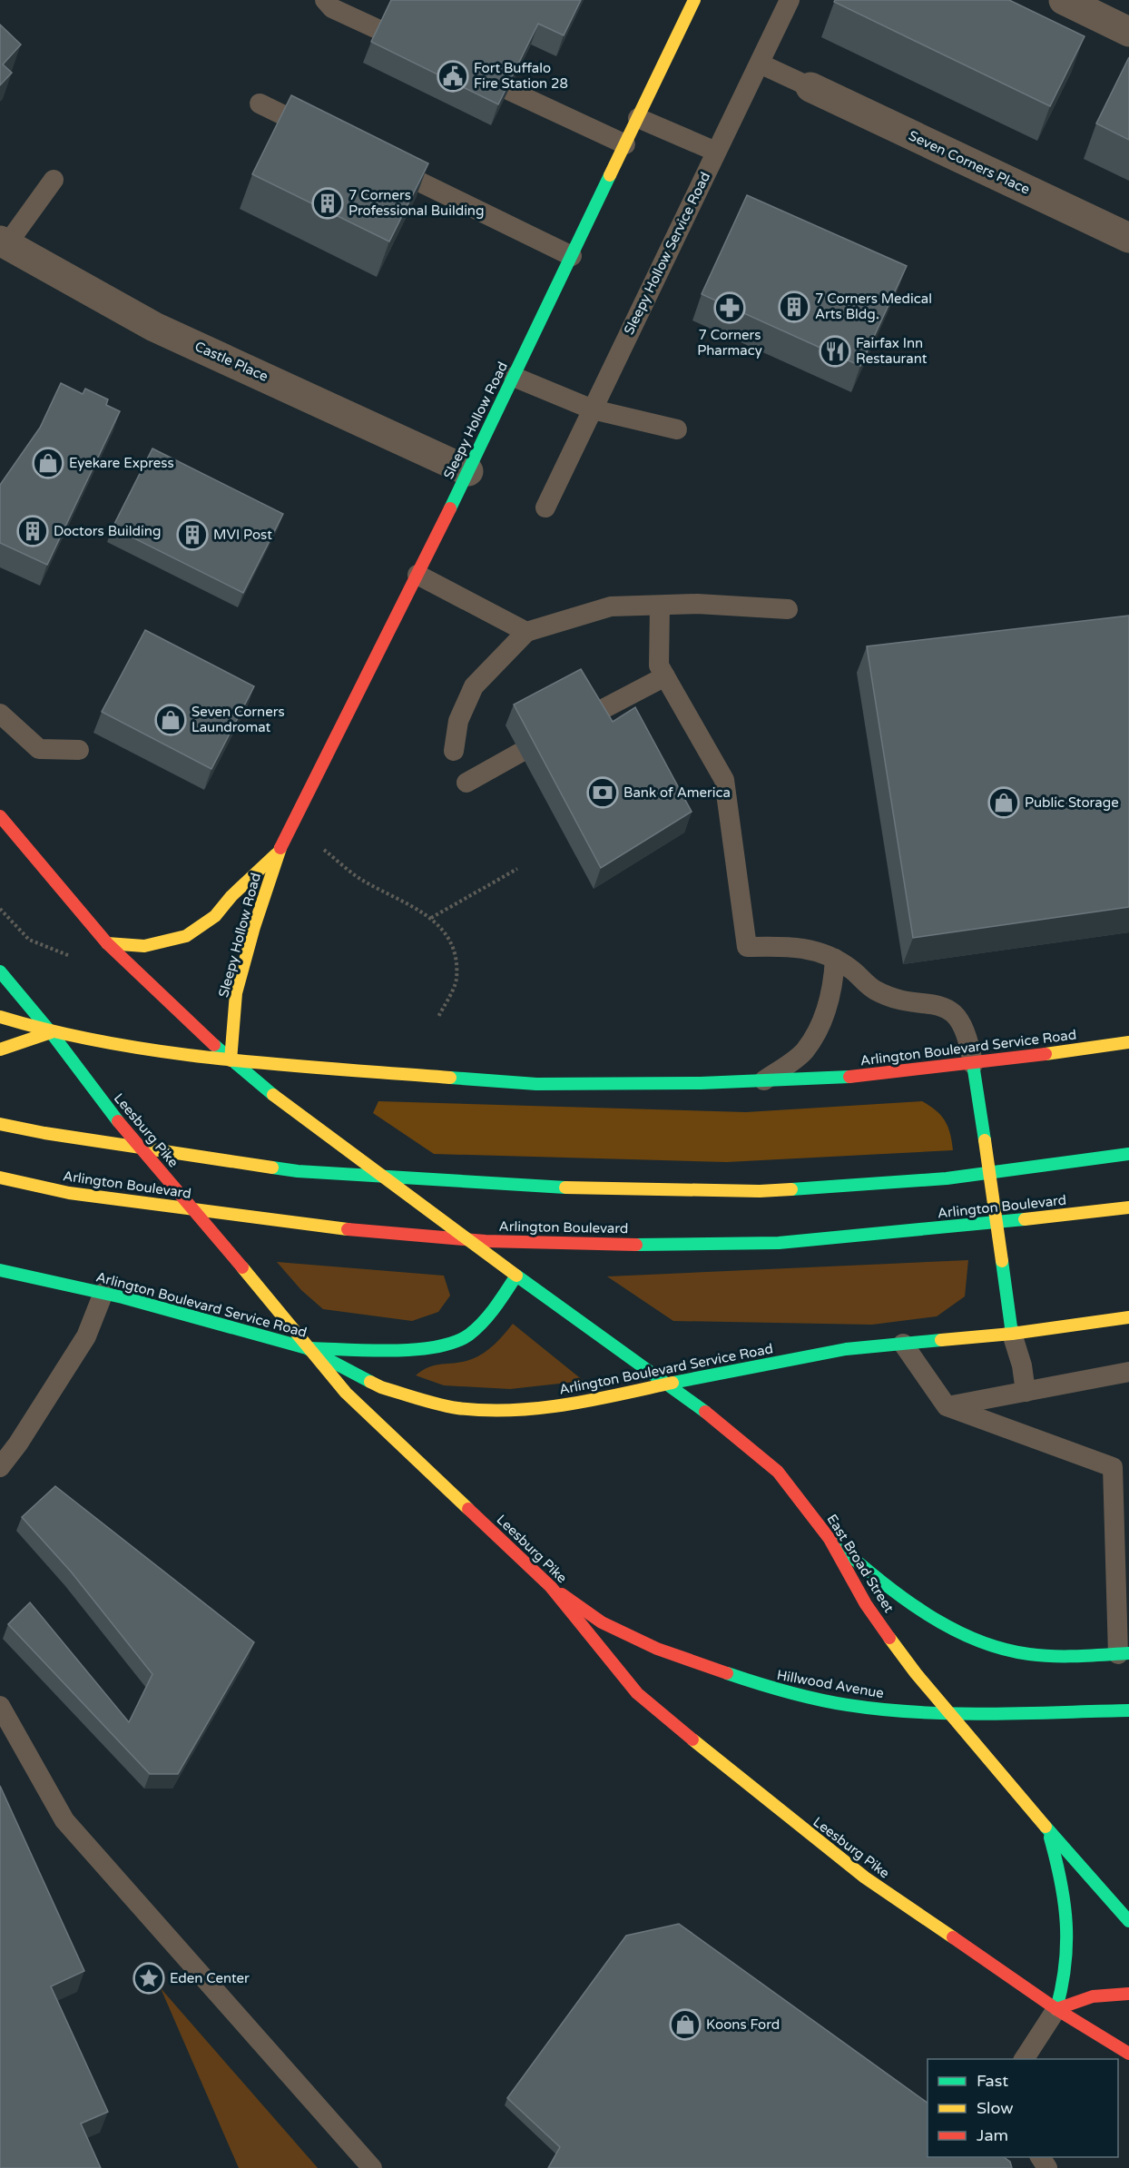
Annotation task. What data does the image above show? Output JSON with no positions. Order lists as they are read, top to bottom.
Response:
{
  "streets": {
    "main road": [
      "Sleepy Hollow Road",
      "Arlington Boulevard Service Road",
      "Leesburg Pike",
      "Arlington Boulevard",
      "East Broad Street",
      "Hillwood Avenue"
    ],
    "street": ["Seven Corners Place", "Castle Place"],
    "lane": ["Sleepy Hollow Service Road"]
  },
  "crossings": [
    ["Castle Place", "Sleepy Hollow Road"],
    ["Sleepy Hollow Road", "Arlington Boulevard Service Road"],
    ["Arlington Boulevard Service Road", "Leesburg Pike"],
    ["Arlington Boulevard Service Road", "East Broad Street"],
    ["Leesburg Pike", "Hillwood Avenue"],
    ["East Broad Street", "Hillwood Avenue"]
  ],
  "places": {
    "public building": ["Fort Buffalo Fire Station 28"],
    "building": [
      "7 Corners Professional Building",
      "7 Corners Medical Arts Bldg.",
      "Doctors Building",
      "MVI Post"
    ],
    "pharmacy": ["7 Corners Pharmacy"],
    "restaurant": ["Fairfax Inn Restaurant"],
    "shop": [
      "Eyekare Express",
      "Seven Corners Laundromat",
      "Public Storage",
      "Koons Ford"
    ],
    "bank": ["Bank of America"],
    "place": ["Eden Center"]
  },
  "legend": ["Fast", "Slow", "Jam"]
}
